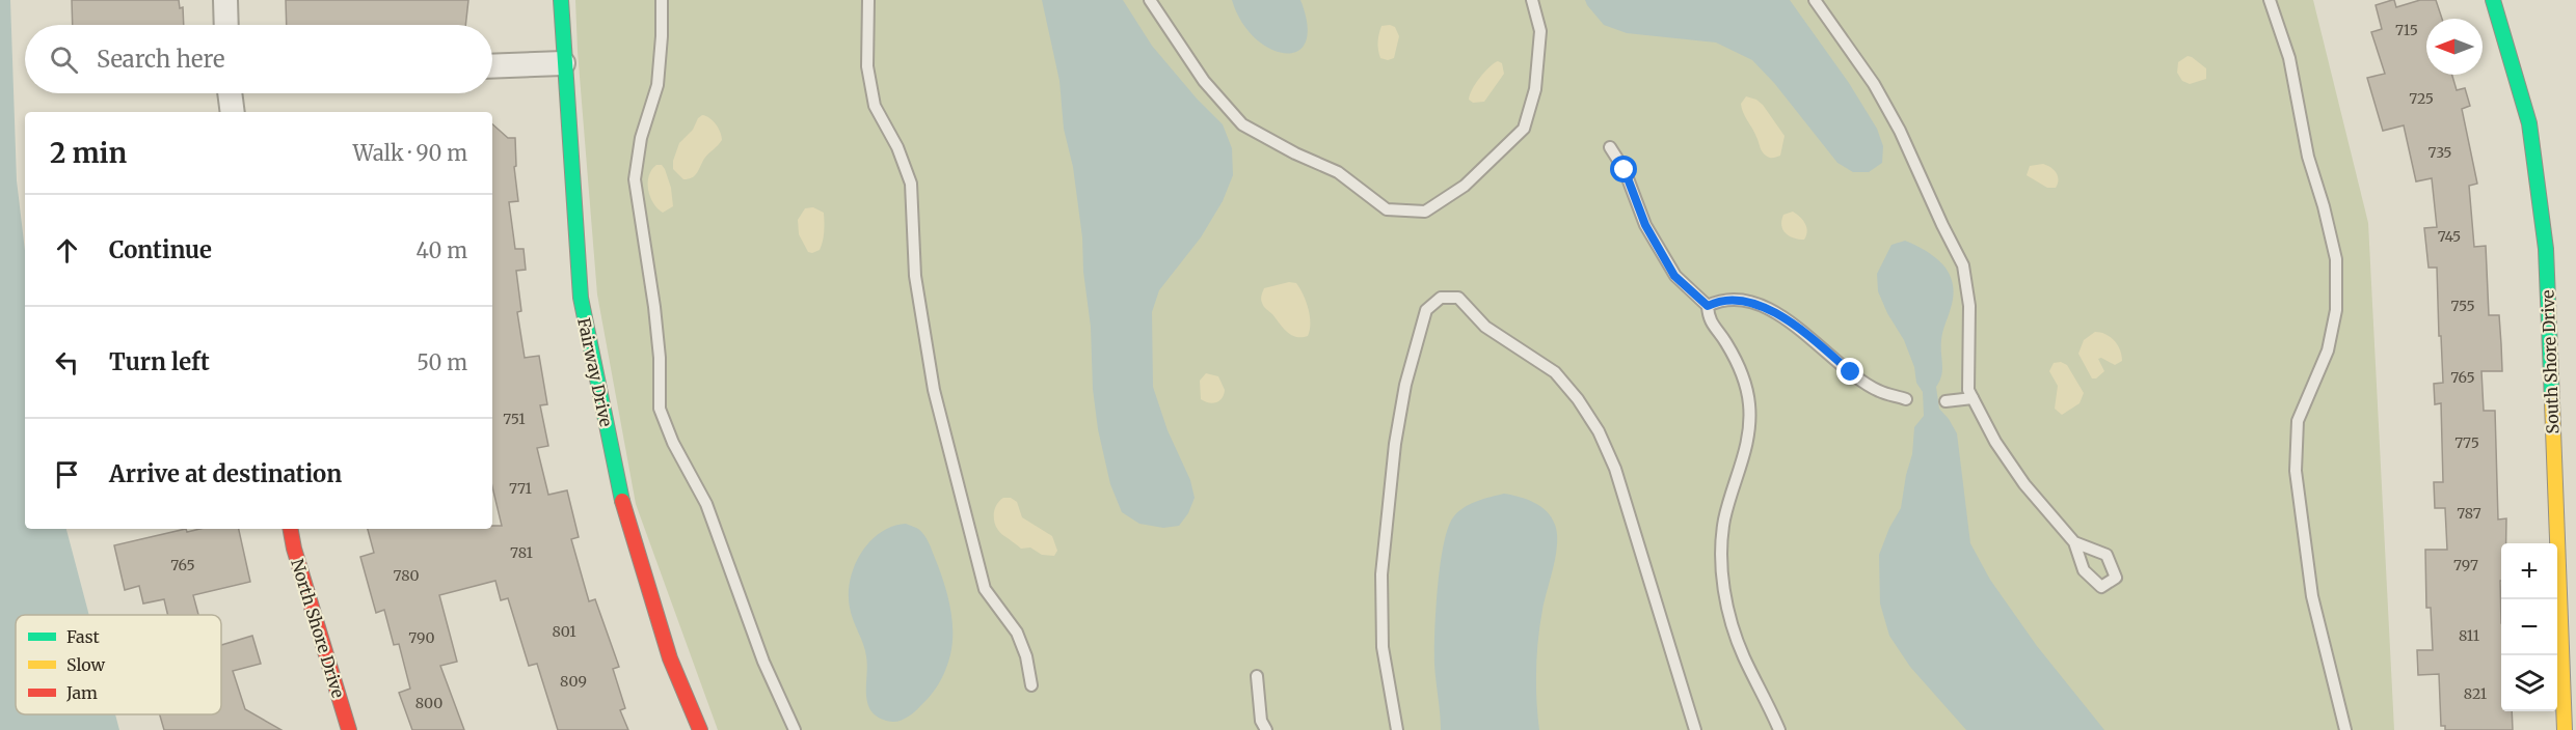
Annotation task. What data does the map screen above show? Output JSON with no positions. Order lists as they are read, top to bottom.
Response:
{
  "streets": {
    "street": ["South Shore Drive", "Fairway Drive", "North Shore Drive"]
  },
  "house_numbers": [
    "715",
    "725",
    "735",
    "745",
    "755",
    "765",
    "751",
    "775",
    "771",
    "787",
    "781",
    "765",
    "797",
    "780",
    "801",
    "811",
    "790",
    "809",
    "821",
    "800"
  ],
  "legend": ["Fast", "Slow", "Jam"],
  "north": "left",
  "page": {
    "search": "Search here",
    "heading": ["2 min", "Walk · 90 m"],
    "list": [
      ["Continue", "40 m"],
      ["Turn left", "50 m"],
      "Arrive at destination"
    ],
    "map_buttons": ["+", "−"]
  }
}
